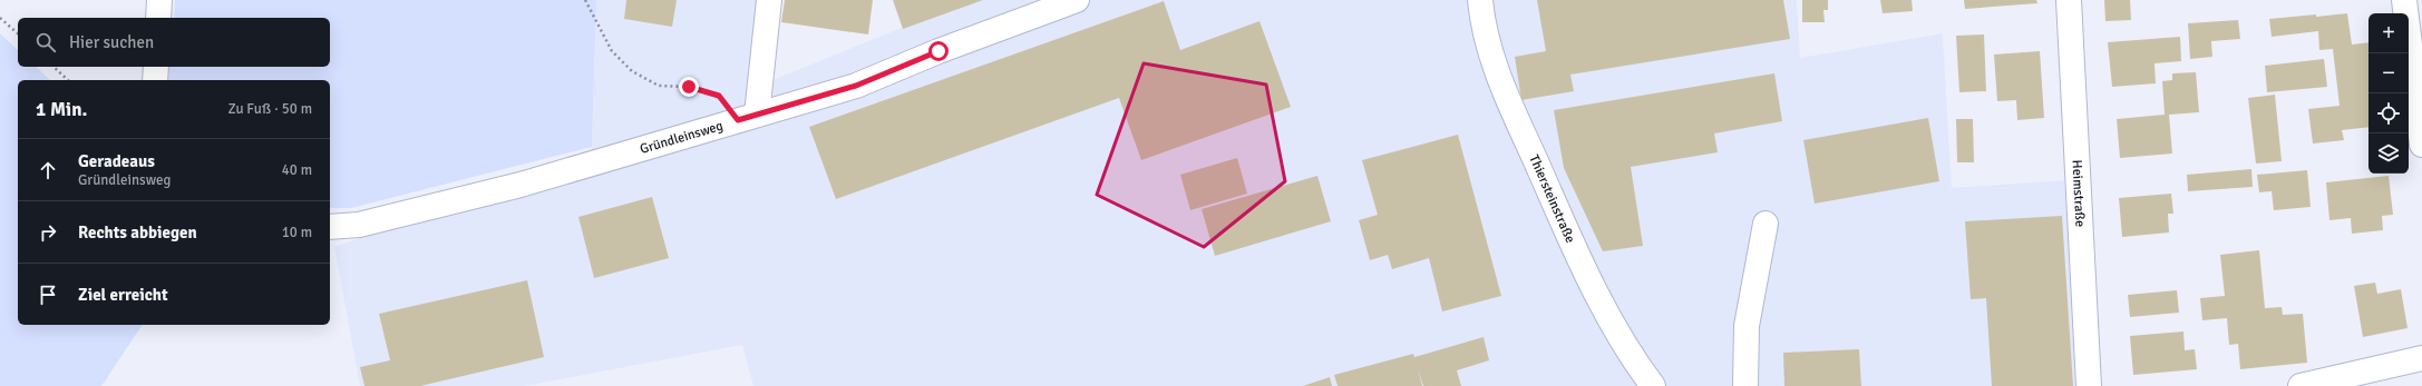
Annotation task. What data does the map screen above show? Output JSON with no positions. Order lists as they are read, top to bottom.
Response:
{
  "streets": {
    "street": ["Gründleinsweg", "Heimstraße", "Thiersteinstraße"]
  },
  "page": {
    "map_buttons": ["+", "−"],
    "search": "Hier suchen",
    "heading": ["1 Min.", "Zu Fuß · 50 m"],
    "list": [
      ["Geradeaus", "Gründleinsweg", "40 m"],
      ["Rechts abbiegen", "10 m"],
      "Ziel erreicht"
    ]
  }
}
